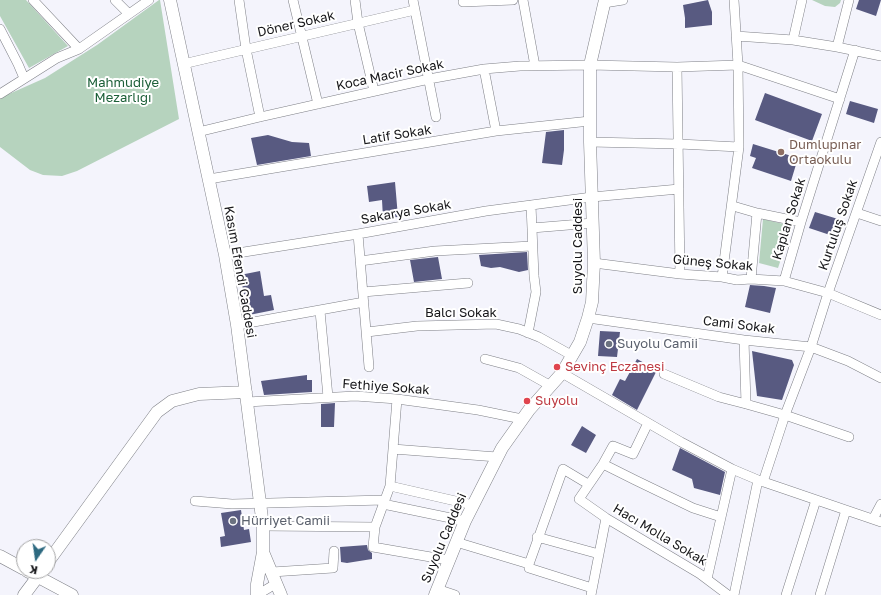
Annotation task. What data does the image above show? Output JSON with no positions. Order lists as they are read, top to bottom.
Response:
{
  "streets": {
    "street": [
      "Döner Sokak",
      "Koca Macir Sokak",
      "Latif Sokak",
      "Sakarya Sokak",
      "Kaplan Sokak",
      "Kurtuluş Sokak",
      "Suyolu Caddesi",
      "Güneş Sokak",
      "Kasım Efendi Caddesi",
      "Balcı Sokak",
      "Cami Sokak",
      "Fethiye Sokak",
      "Hacı Molla Sokak"
    ]
  },
  "crossings": [
    ["Döner Sokak", "Kasım Efendi Caddesi"],
    ["Koca Macir Sokak", "Suyolu Caddesi"],
    ["Koca Macir Sokak", "Kasım Efendi Caddesi"],
    ["Latif Sokak", "Suyolu Caddesi"],
    ["Latif Sokak", "Kasım Efendi Caddesi"],
    ["Sakarya Sokak", "Suyolu Caddesi"],
    ["Sakarya Sokak", "Kasım Efendi Caddesi"],
    ["Kaplan Sokak", "Güneş Sokak"],
    ["Kurtuluş Sokak", "Güneş Sokak"],
    ["Kurtuluş Sokak", "Cami Sokak"],
    ["Suyolu Caddesi", "Güneş Sokak"],
    ["Suyolu Caddesi", "Balcı Sokak"],
    ["Suyolu Caddesi", "Cami Sokak"],
    ["Suyolu Caddesi", "Fethiye Sokak"],
    ["Kasım Efendi Caddesi", "Fethiye Sokak"]
  ],
  "parks": ["Mahmudiye Mezarlığı"],
  "places": [
    "Dumlupınar Ortaokulu",
    "Suyolu Camii",
    "Sevinç Eczanesi",
    "Suyolu",
    "Hürriyet Camii"
  ],
  "north": "bottom"
}
